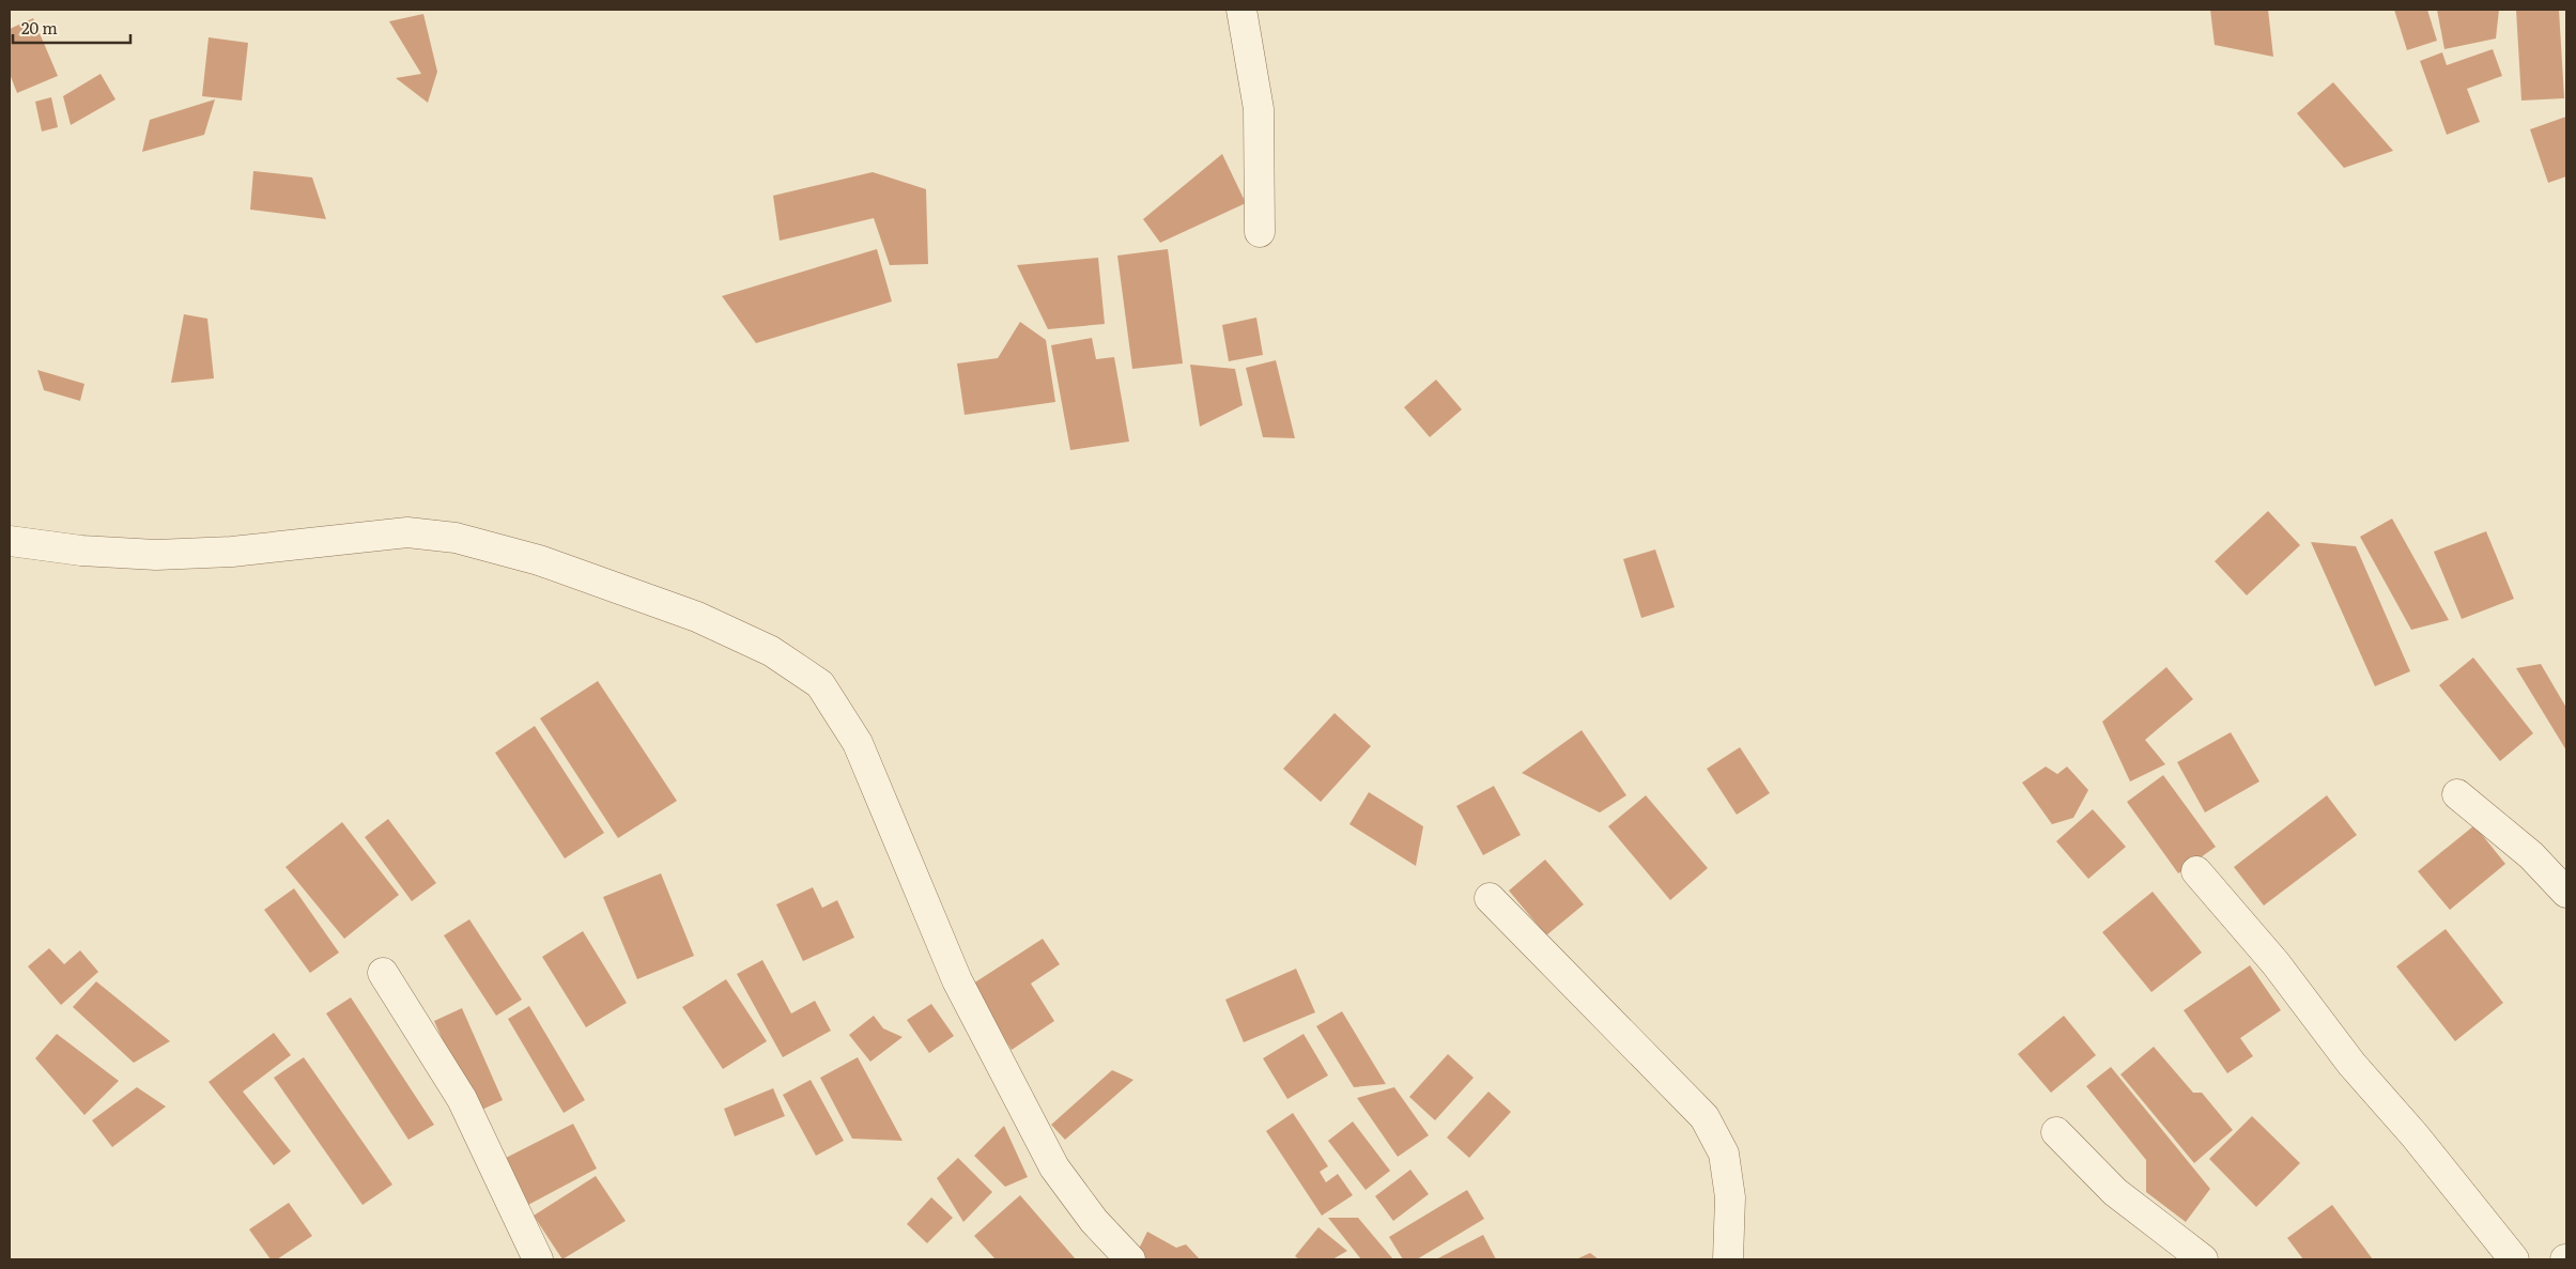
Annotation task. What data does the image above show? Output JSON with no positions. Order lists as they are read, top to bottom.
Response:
{
  "scale_bar": "20 m"
}
